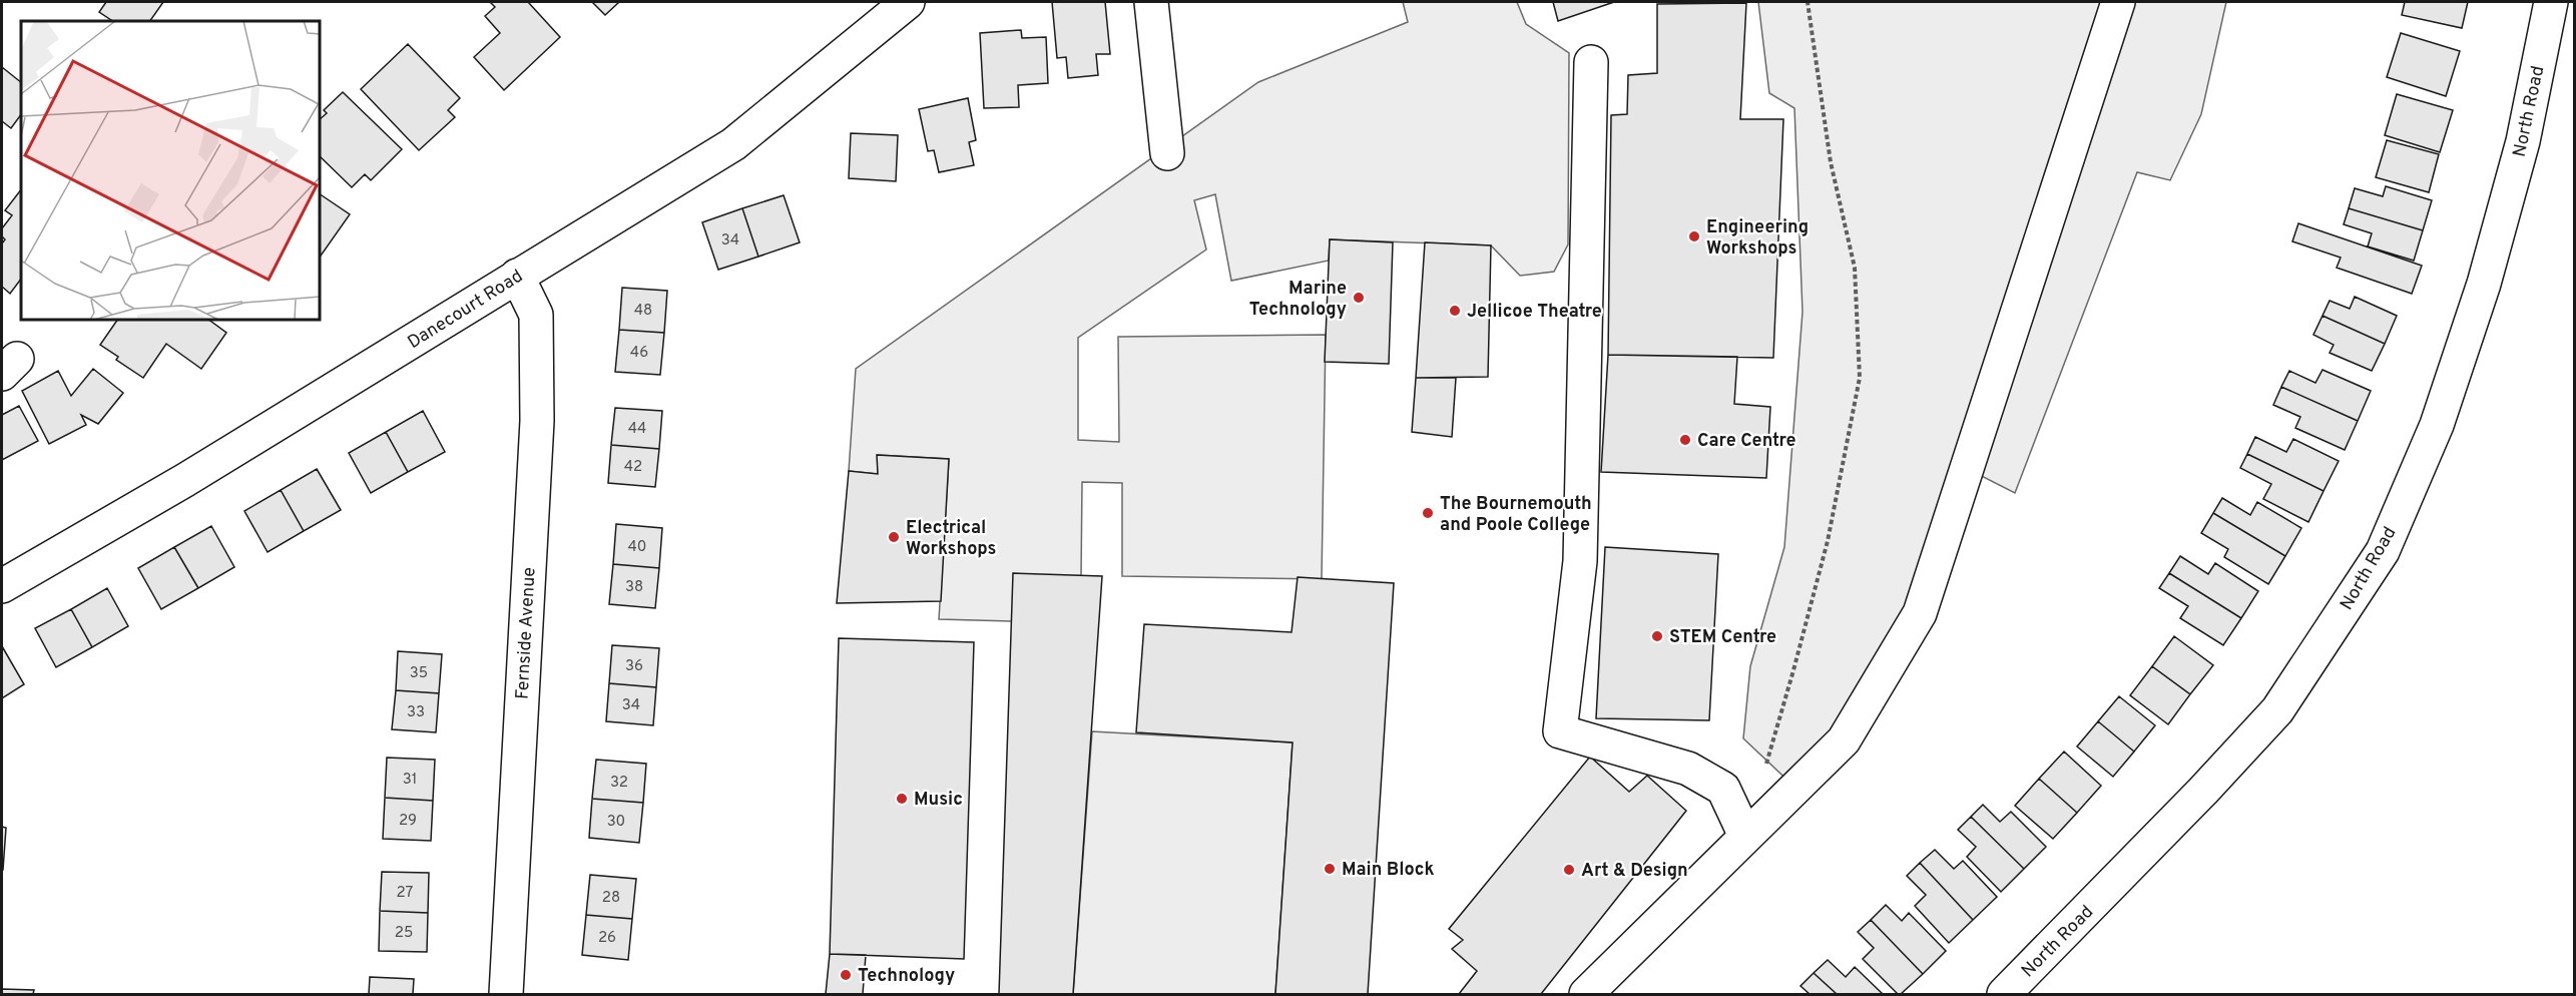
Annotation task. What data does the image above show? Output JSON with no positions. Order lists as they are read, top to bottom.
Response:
{
  "streets": {
    "street": ["North Road", "Danecourt Road", "Fernside Avenue"]
  },
  "crossings": [
    ["Danecourt Road", "Fernside Avenue"]
  ],
  "places": [
    "Engineering Workshops",
    "Marine Technology",
    "Jellicoe Theatre",
    "Care Centre",
    "The Bournemouth and Poole College",
    "Electrical Workshops",
    "STEM Centre",
    "Music",
    "Main Block",
    "Art & Design",
    "Technology"
  ],
  "house_numbers": [
    "34",
    "48",
    "46",
    "44",
    "42",
    "40",
    "38",
    "36",
    "35",
    "34",
    "33",
    "31",
    "32",
    "29",
    "30",
    "27",
    "28",
    "25",
    "26"
  ]
}
